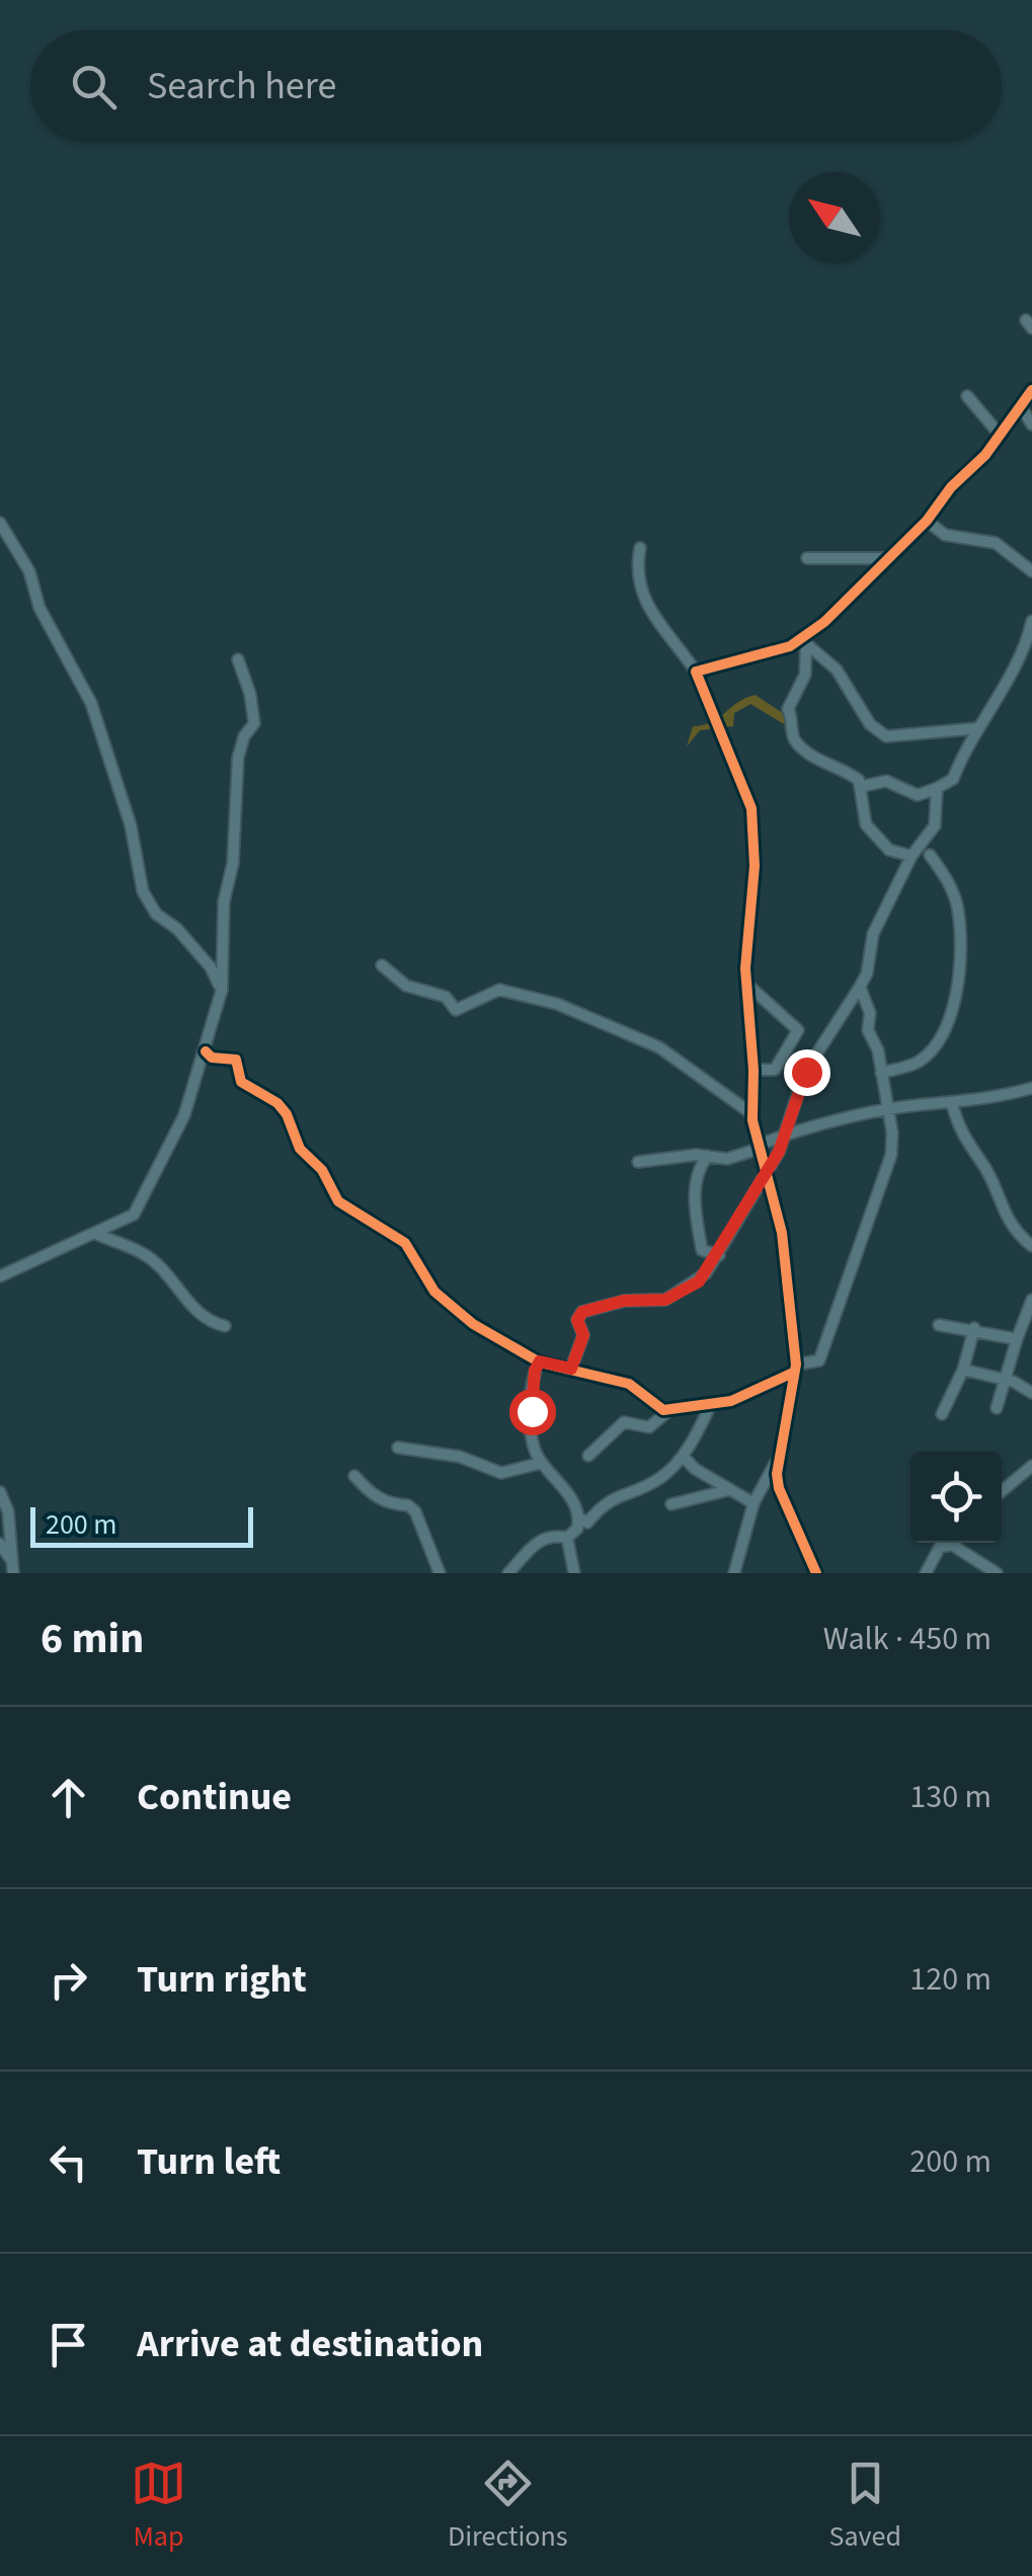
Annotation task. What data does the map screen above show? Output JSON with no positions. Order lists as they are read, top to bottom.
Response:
{
  "scale_bar": "200 m",
  "north": "top left",
  "page": {
    "search": "Search here",
    "scale": "200 m",
    "heading": ["6 min", "Walk · 450 m"],
    "list": [
      ["Continue", "130 m"],
      ["Turn right", "120 m"],
      ["Turn left", "200 m"],
      "Arrive at destination"
    ],
    "nav": ["Map", "Directions", "Saved"]
  }
}
